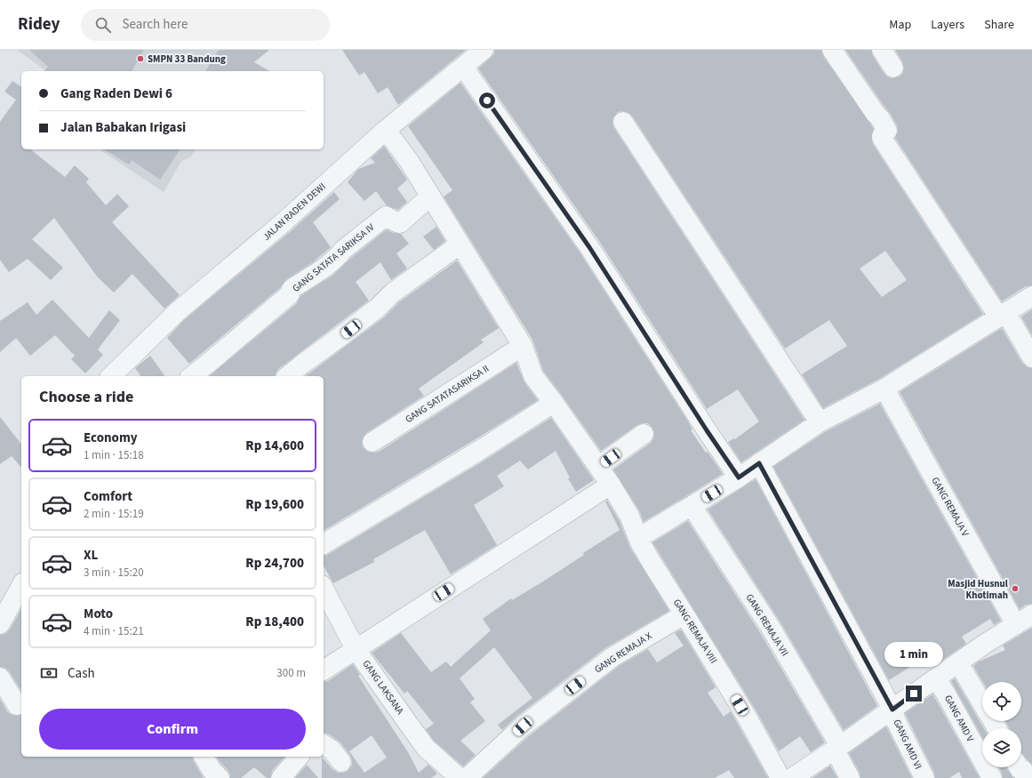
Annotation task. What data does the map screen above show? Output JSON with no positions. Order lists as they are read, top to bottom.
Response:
{
  "streets": {
    "street": [
      "JALAN RADEN DEWI",
      "GANG SATATA SARIKSA IV",
      "GANG SATATASARIKSA II",
      "GANG REMAJA V",
      "GANG REMAJA VII",
      "GANG REMAJA VIII",
      "GANG REMAJA X",
      "GANG LAKSANA",
      "GANG AMD V",
      "GANG AMD VI"
    ]
  },
  "crossings": [
    ["JALAN RADEN DEWI", "GANG REMAJA VIII"],
    ["GANG SATATA SARIKSA IV", "GANG REMAJA VIII"],
    ["GANG SATATASARIKSA II", "GANG REMAJA VIII"],
    ["GANG REMAJA VIII", "GANG REMAJA X"]
  ],
  "places": ["SMPN 33 Bandung", "Masjid Husnul Khotimah"],
  "page": {
    "header": "Ridey",
    "search": "Search here",
    "nav": ["Map", "Layers", "Share"],
    "banner": ["Gang Raden Dewi 6", "Jalan Babakan Irigasi"],
    "heading": "Choose a ride",
    "list": [
      {
        "name": "Economy",
        "note": "1 min · 15:18",
        "value": "Rp 14,600"
      },
      {
        "name": "Comfort",
        "note": "2 min · 15:19",
        "value": "Rp 19,600"
      },
      {
        "name": "XL",
        "note": "3 min · 15:20",
        "value": "Rp 24,700"
      },
      {
        "name": "Moto",
        "note": "4 min · 15:21",
        "value": "Rp 18,400"
      }
    ],
    "bubble": "1 min",
    "pay": ["Cash", "300 m"],
    "buttons": "Confirm"
  }
}
